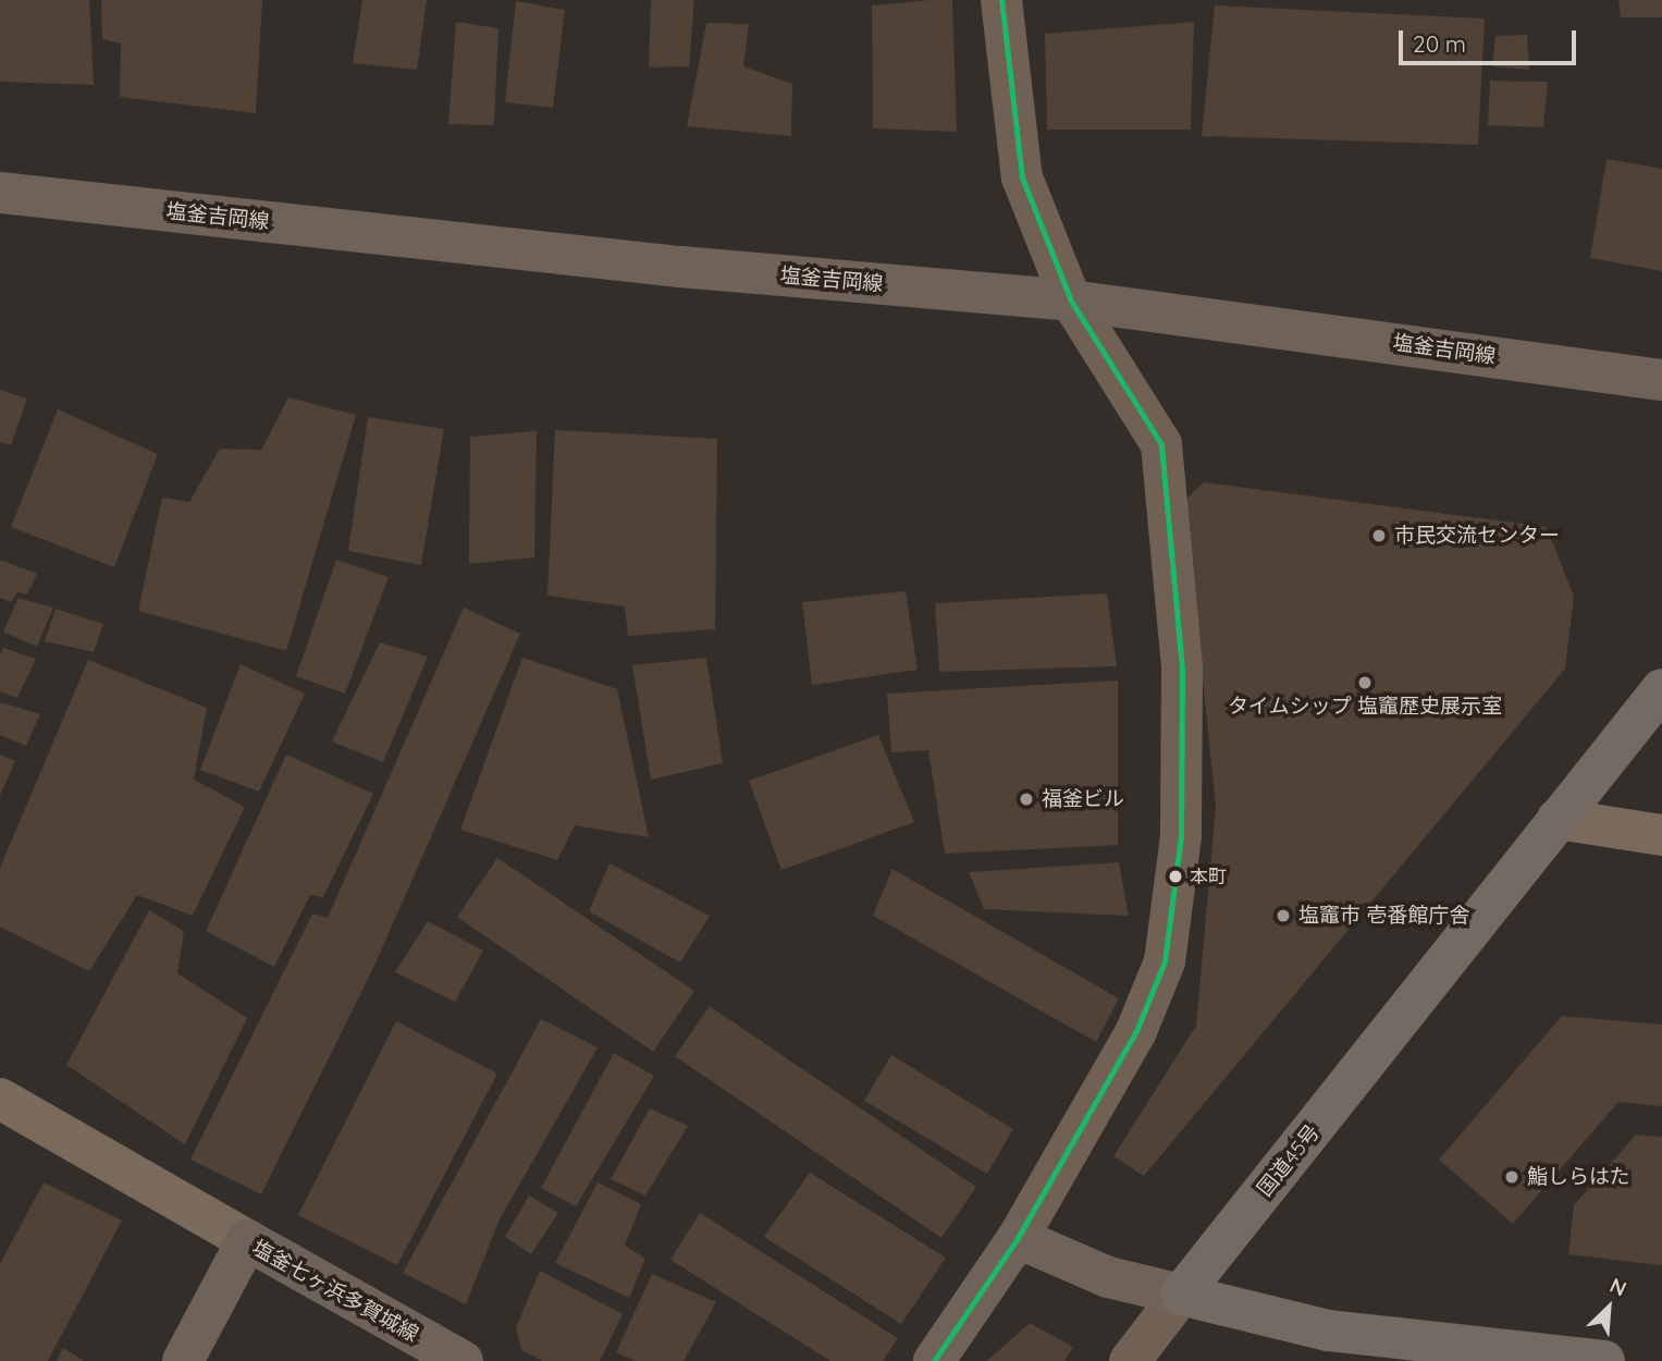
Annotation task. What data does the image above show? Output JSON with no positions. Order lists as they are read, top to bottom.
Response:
{
  "streets": {
    "highway": ["国道45号"],
    "main road": ["塩釜吉岡線", "塩釜七ヶ浜多賀城線"]
  },
  "places": [
    "市民交流センター",
    "タイムシップ 塩竈歴史展示室",
    "福釜ビル",
    "本町",
    "塩竈市 壱番館庁舎",
    "鮨しらはた"
  ],
  "scale_bar": "20 m",
  "north": "top right"
}
